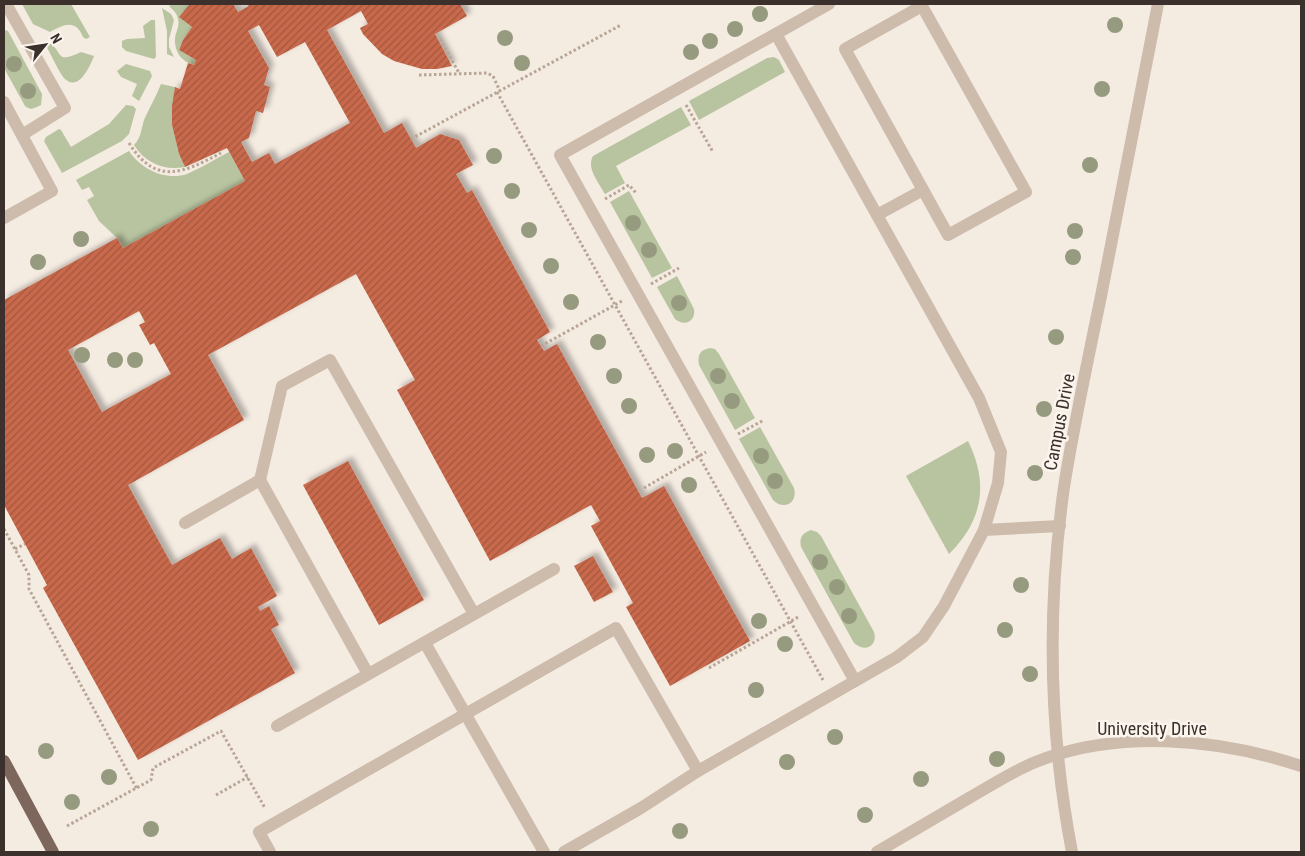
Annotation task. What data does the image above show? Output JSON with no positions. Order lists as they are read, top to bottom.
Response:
{
  "streets": {
    "street": ["Campus Drive", "University Drive"]
  },
  "crossings": [
    ["Campus Drive", "University Drive"]
  ],
  "north": "top right"
}
